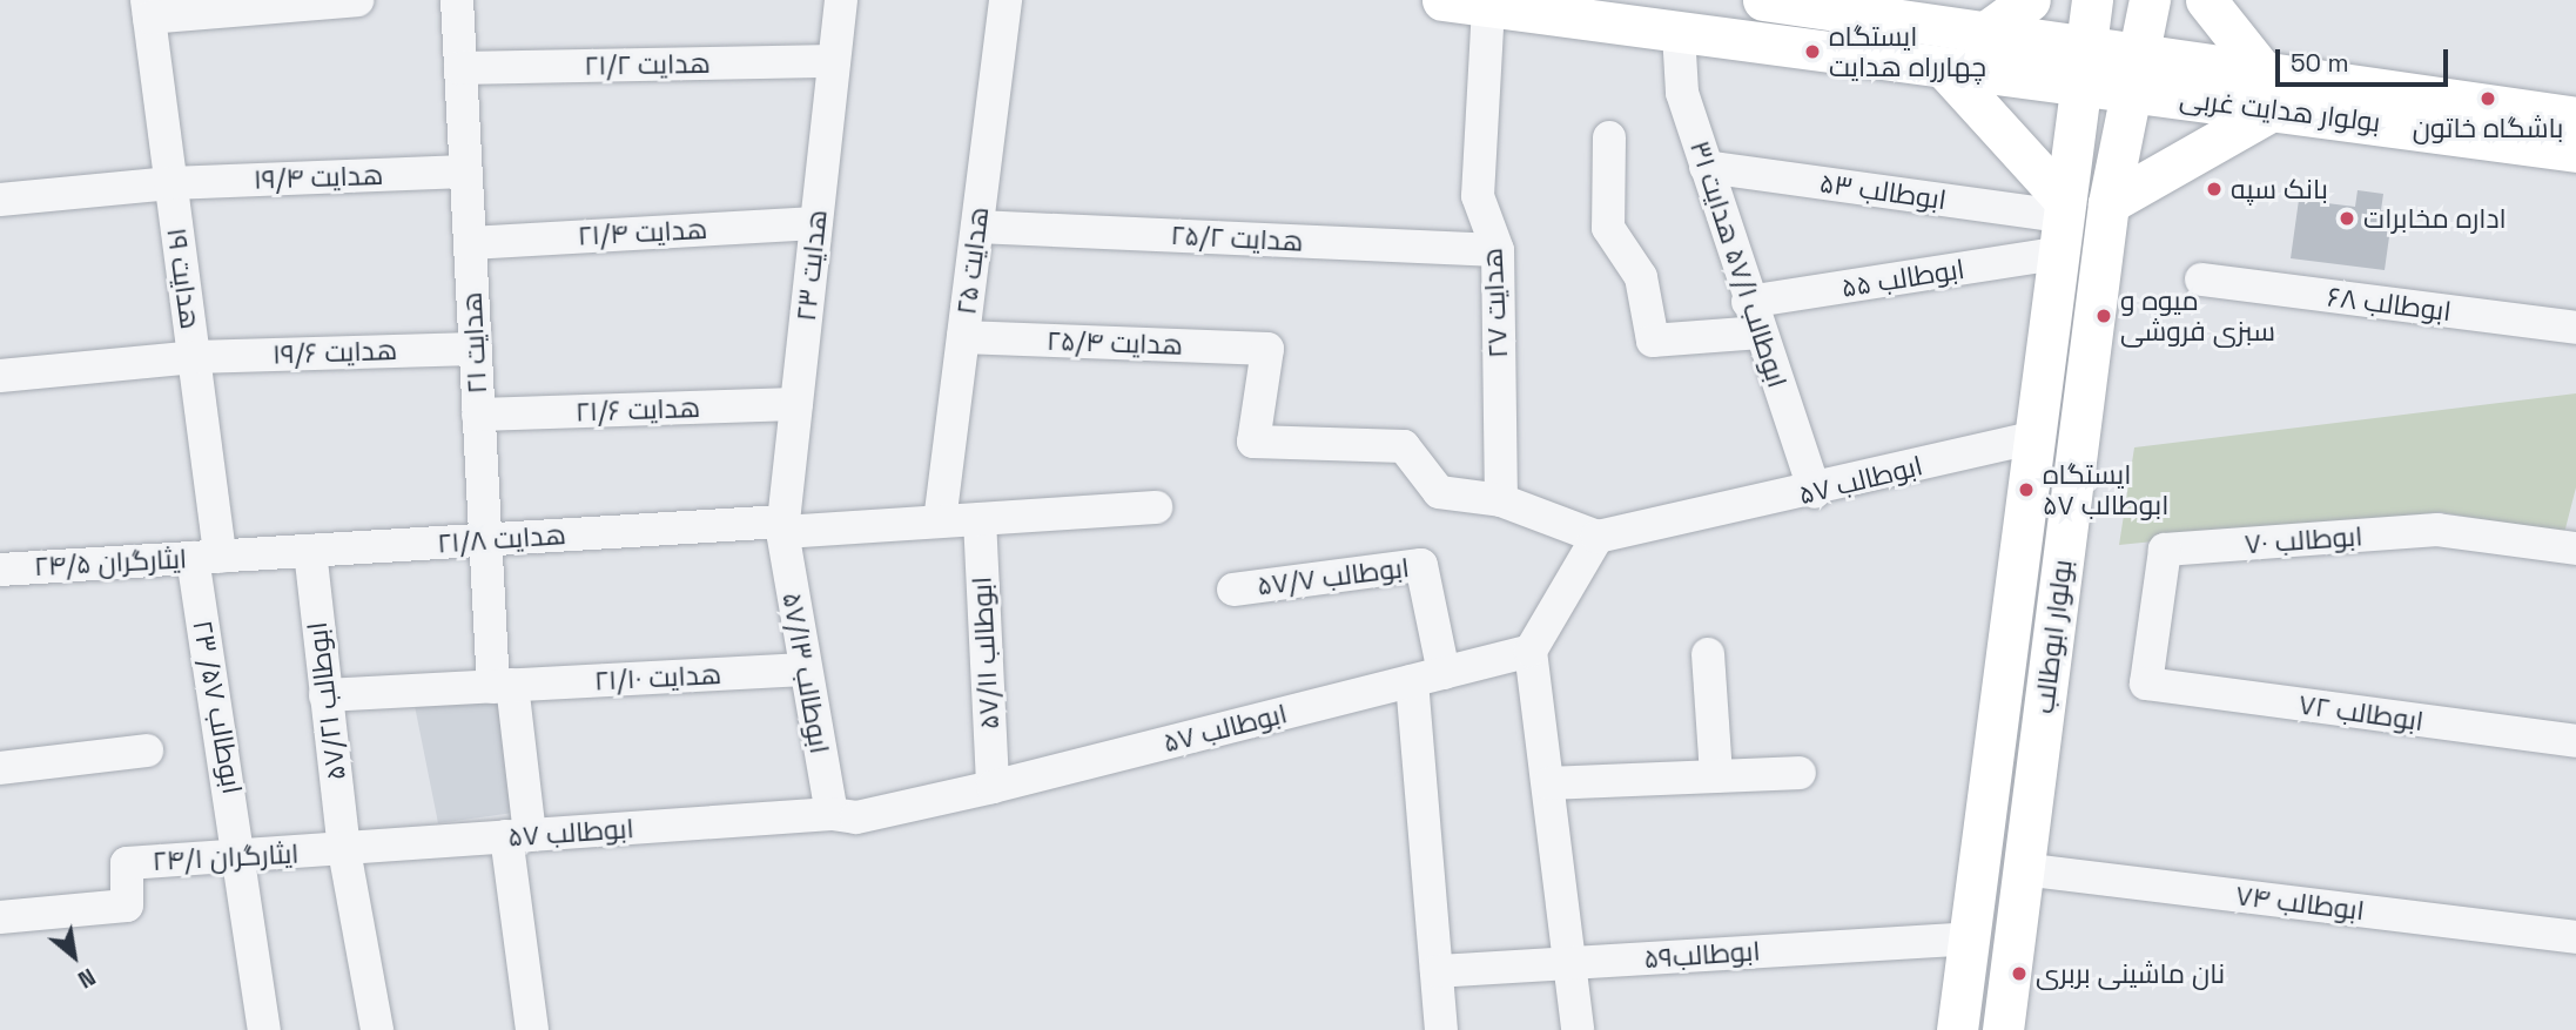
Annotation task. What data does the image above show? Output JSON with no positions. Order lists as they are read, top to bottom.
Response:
{
  "streets": {
    "main road": ["بولوار هدایت غربی", "بولوار ابوطالب"],
    "street": [
      "هدایت ۲۱/۲",
      "هدایت ۱۹/۴",
      "ابوطالب ۵۳",
      "هدایت ۲۱/۴",
      "هدایت ۲۵/۲",
      "هدایت ۲۵",
      "ابوطالب ۵۷/۱ هدایت ۳۱",
      "هدایت ۲۳",
      "هدایت ۱۹",
      "ابوطالب ۵۵",
      "هدایت ۲۷",
      "ابوطالب ۶۸",
      "هدایت ۲۱",
      "هدایت ۲۵/۴",
      "هدایت ۱۹/۶",
      "هدایت ۲۱/۶",
      "ابوطالب ۵۷",
      "هدایت ۲۱/۸",
      "ابوطالب ۷۰",
      "ایثارگران ۲۴/۵",
      "ابوطالب ۵۷/۷",
      "ابوطالب ۵۷/۱۱",
      "ابوطالب ۵۷/۱۳",
      "هدایت ۲۱/۱۰",
      "ابوطالب ۵۷/۲۱",
      "ابوطالب ۵۷/ ۲۳",
      "ابوطالب ۷۲",
      "ایثارگران ۲۴/۱",
      "ابوطالب ۷۴",
      "ابوطالب۵۹"
    ]
  },
  "crossings": [
    ["هدایت ۲۱/۲", "هدایت ۲۳"],
    ["هدایت ۲۱/۲", "هدایت ۲۱"],
    ["بولوار هدایت غربی", "بولوار ابوطالب"],
    ["هدایت ۱۹/۴", "هدایت ۱۹"],
    ["هدایت ۱۹/۴", "هدایت ۲۱"],
    ["ابوطالب ۵۳", "ابوطالب ۵۷/۱ هدایت ۳۱"],
    ["ابوطالب ۵۳", "ابوطالب ۵۵"],
    ["ابوطالب ۵۳", "بولوار ابوطالب"],
    ["هدایت ۲۱/۴", "هدایت ۲۳"],
    ["هدایت ۲۱/۴", "هدایت ۲۱"],
    ["هدایت ۲۵/۲", "هدایت ۲۵"],
    ["هدایت ۲۵/۲", "هدایت ۲۷"],
    ["هدایت ۲۵", "هدایت ۲۵/۴"],
    ["هدایت ۲۵", "هدایت ۲۱/۸"],
    ["ابوطالب ۵۷/۱ هدایت ۳۱", "ابوطالب ۵۵"],
    ["ابوطالب ۵۷/۱ هدایت ۳۱", "ابوطالب ۵۷"],
    ["هدایت ۲۳", "هدایت ۲۱/۶"],
    ["هدایت ۲۳", "هدایت ۲۱/۸"],
    ["هدایت ۲۳", "ابوطالب ۵۷/۱۳"],
    ["هدایت ۱۹", "هدایت ۱۹/۶"],
    ["هدایت ۱۹", "هدایت ۲۱/۸"],
    ["هدایت ۱۹", "ایثارگران ۲۴/۵"],
    ["هدایت ۱۹", "ابوطالب ۵۷/ ۲۳"],
    ["ابوطالب ۵۵", "بولوار ابوطالب"],
    ["هدایت ۲۷", "هدایت ۲۵/۴"],
    ["هدایت ۲۱", "هدایت ۱۹/۶"],
    ["هدایت ۲۱", "هدایت ۲۱/۶"],
    ["هدایت ۲۱", "ابوطالب ۵۷"],
    ["هدایت ۲۱", "هدایت ۲۱/۸"],
    ["هدایت ۲۱", "هدایت ۲۱/۱۰"],
    ["ابوطالب ۵۷", "ابوطالب ۵۷/۷"],
    ["ابوطالب ۵۷", "بولوار ابوطالب"],
    ["ابوطالب ۵۷", "ابوطالب ۵۷/۱۱"],
    ["ابوطالب ۵۷", "ابوطالب ۵۷/۱۳"],
    ["ابوطالب ۵۷", "ابوطالب ۵۷/۲۱"],
    ["ابوطالب ۵۷", "ایثارگران ۲۴/۱"],
    ["هدایت ۲۱/۸", "ایثارگران ۲۴/۵"],
    ["هدایت ۲۱/۸", "ابوطالب ۵۷/۱۱"],
    ["هدایت ۲۱/۸", "ابوطالب ۵۷/۱۳"],
    ["هدایت ۲۱/۸", "ابوطالب ۵۷/۲۱"],
    ["هدایت ۲۱/۸", "ابوطالب ۵۷/ ۲۳"],
    ["ابوطالب ۷۰", "ابوطالب ۷۲"],
    ["ایثارگران ۲۴/۵", "ابوطالب ۵۷/ ۲۳"],
    ["بولوار ابوطالب", "ابوطالب ۷۴"],
    ["بولوار ابوطالب", "ابوطالب۵۹"],
    ["ابوطالب ۵۷/۱۳", "هدایت ۲۱/۱۰"],
    ["هدایت ۲۱/۱۰", "ابوطالب ۵۷/۲۱"],
    ["ابوطالب ۵۷/۲۱", "ایثارگران ۲۴/۱"],
    ["ابوطالب ۵۷/ ۲۳", "ایثارگران ۲۴/۱"]
  ],
  "places": [
    "ایستگاه چهارراه هدایت",
    "باشگاه خاتون",
    "بانک سپه",
    "اداره مخابرات",
    "میوه و سبزی فروشی",
    "ایستگاه ابوطالب ۵۷",
    "نان ماشینی بربری"
  ],
  "scale_bar": "50 m",
  "north": "bottom right"
}
